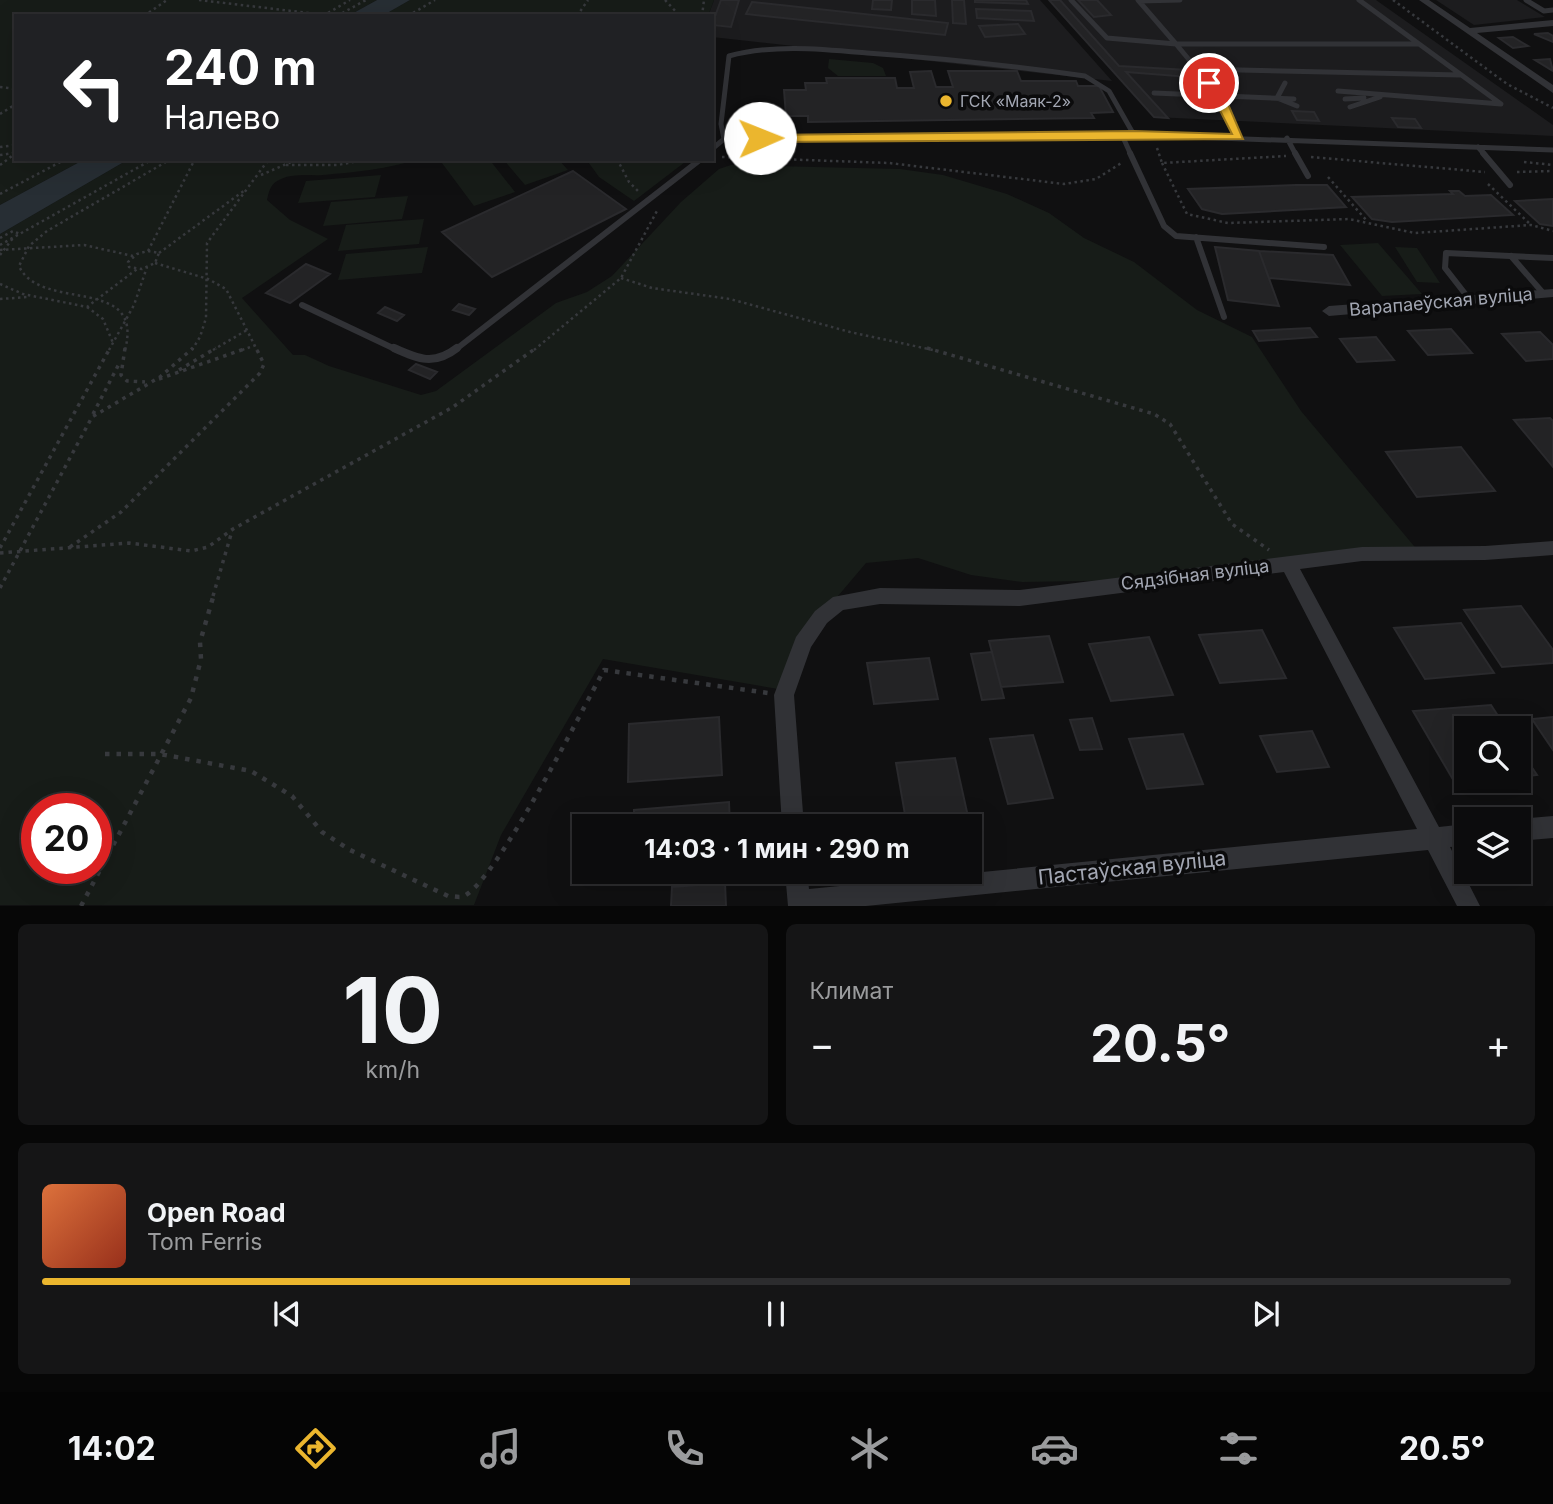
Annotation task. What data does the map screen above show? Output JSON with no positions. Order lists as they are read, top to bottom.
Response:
{
  "streets": {
    "street": ["Варапаеўская вуліца", "Сядзібная вуліца", "Пастаўская вуліца"]
  },
  "places": ["ГСК «Маяк-2»"],
  "page": {
    "turn": ["240 m", "Налево"],
    "limit": "20",
    "trip": "14:03 · 1 мин · 290 m",
    "tile": [
      ["10", "km/h"],
      "Климат"
    ],
    "heat": ["−", "20.5°", "+"],
    "song": ["Open Road", "Tom Ferris"],
    "tabs": ["14:02", "20.5°"]
  }
}
